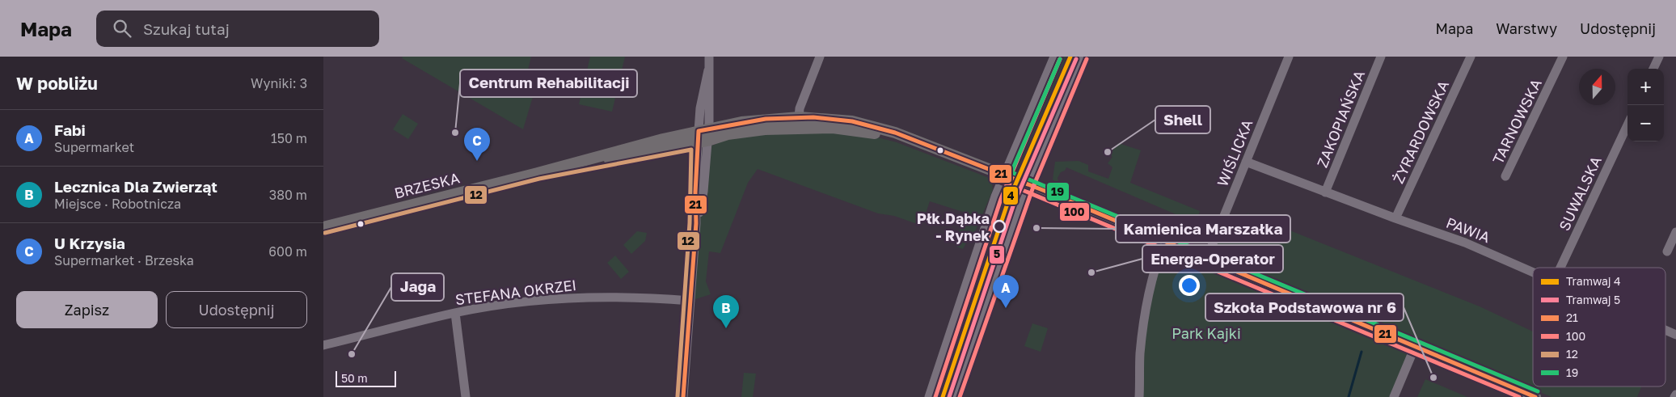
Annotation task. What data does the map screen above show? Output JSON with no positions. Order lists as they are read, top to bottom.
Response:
{
  "streets": {
    "main road": ["BRZESKA"],
    "street": [
      "ZAKOPIAŃSKA",
      "TARNOWSKA",
      "ŻYRARDOWSKA",
      "WIŚLICKA",
      "SUWALSKA",
      "PAWIA",
      "STEFANA OKRZEI"
    ]
  },
  "crossings": [
    ["ZAKOPIAŃSKA", "PAWIA"],
    ["ŻYRARDOWSKA", "PAWIA"],
    ["WIŚLICKA", "PAWIA"]
  ],
  "parks": ["Park Kajki"],
  "places": [
    "Centrum Rehabilitacji",
    "Shell",
    "Płk.Dąbka - Rynek",
    "Kamienica Marszałka",
    "Energa-Operator",
    "Jaga",
    "Szkoła Podstawowa nr 6"
  ],
  "lines": [
    "tram line 4",
    "transit line 19",
    "tram line 5",
    "transit line 100",
    "transit line 21",
    "transit line 12"
  ],
  "legend": [
    "Tramwaj 4",
    "Tramwaj 5",
    "21",
    "100",
    "12",
    "19"
  ],
  "scale_bar": "50 m",
  "north": "top",
  "page": {
    "header": "Mapa",
    "search": "Szukaj tutaj",
    "nav": ["Mapa", "Warstwy", "Udostępnij"],
    "heading": ["W pobliżu", "Wyniki: 3"],
    "map_buttons": ["+", "−"],
    "list": [
      {
        "mark": "A",
        "name": "Fabi",
        "note": "Supermarket",
        "value": "150 m"
      },
      {
        "mark": "B",
        "name": "Lecznica Dla Zwierząt",
        "note": "Miejsce · Robotnicza",
        "value": "380 m"
      },
      {
        "mark": "C",
        "name": "U Krzysia",
        "note": "Supermarket · Brzeska",
        "value": "600 m"
      }
    ],
    "pins": ["C", "A", "B"],
    "buttons": ["Zapisz", "Udostępnij"],
    "scale": "50 m"
  }
}
